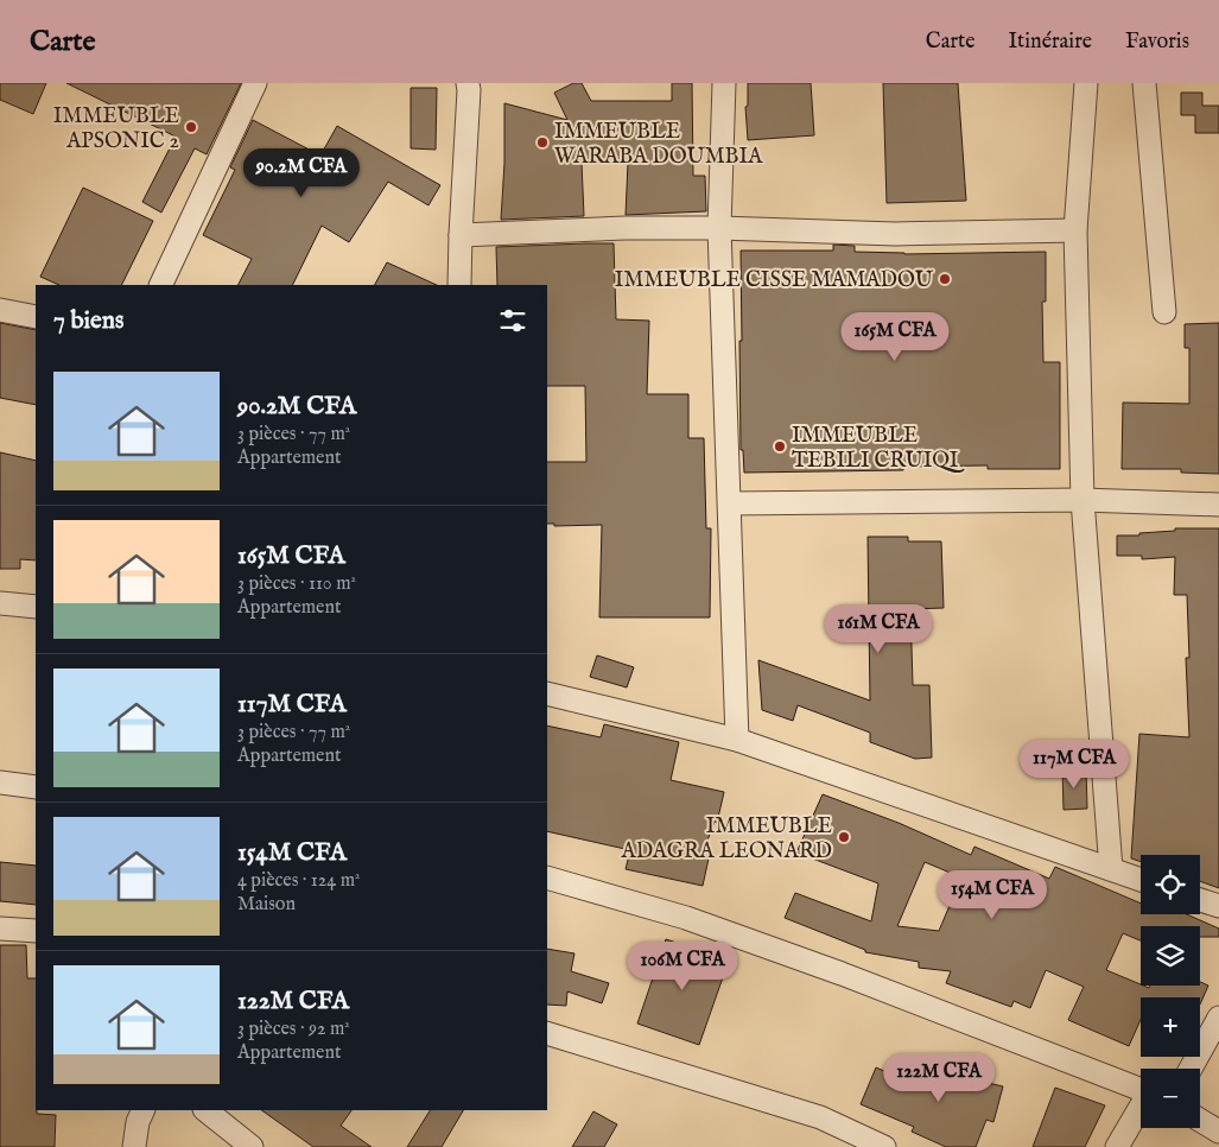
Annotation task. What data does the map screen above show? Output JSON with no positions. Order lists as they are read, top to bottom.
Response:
{
  "places": [
    "IMMEUBLE APSONIC 2",
    "IMMEUBLE WARABA DOUMBIA",
    "IMMEUBLE CISSE MAMADOU",
    "IMMEUBLE TEBILI CRUIQI",
    "IMMEUBLE ADAGRA LEONARD"
  ],
  "page": {
    "header": "Carte",
    "nav": ["Carte", "Itinéraire", "Favoris"],
    "price": [
      "90.2M CFA",
      "165M CFA",
      "161M CFA",
      "117M CFA",
      "154M CFA",
      "106M CFA",
      "122M CFA"
    ],
    "heading": "7 biens",
    "list": [
      {
        "name": "90.2M CFA",
        "note": "3 pièces · 77 m² · Appartement"
      },
      {
        "name": "165M CFA",
        "note": "3 pièces · 110 m² · Appartement"
      },
      {
        "name": "117M CFA",
        "note": "3 pièces · 77 m² · Appartement"
      },
      {
        "name": "154M CFA",
        "note": "4 pièces · 124 m² · Maison"
      },
      {
        "name": "122M CFA",
        "note": "3 pièces · 92 m² · Appartement"
      }
    ],
    "map_buttons": ["+", "−"]
  }
}
